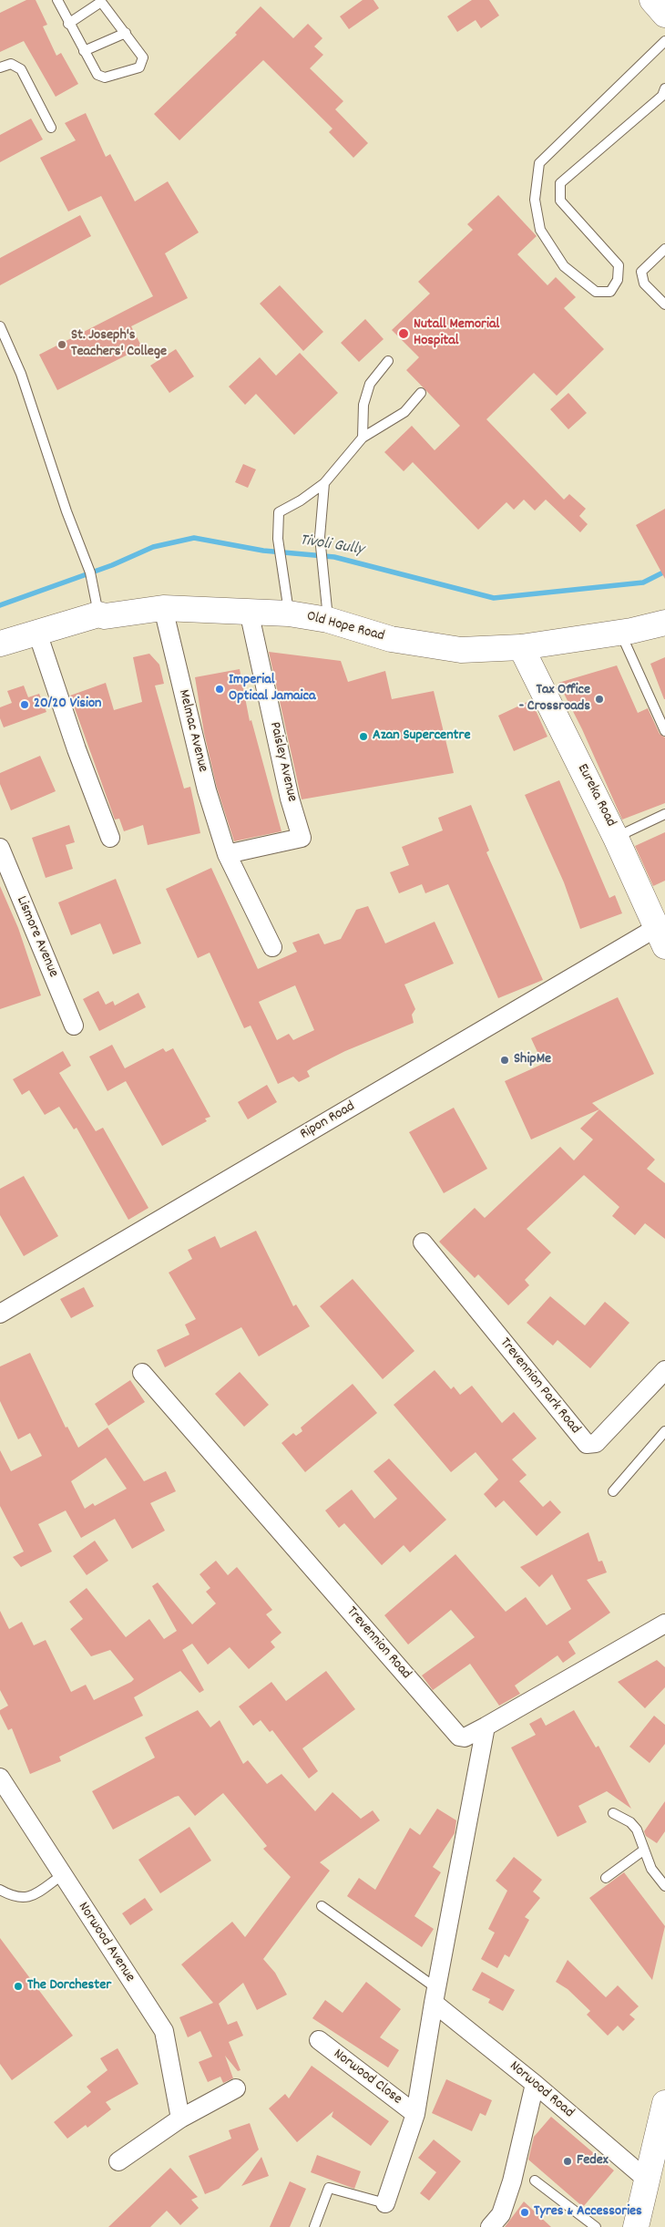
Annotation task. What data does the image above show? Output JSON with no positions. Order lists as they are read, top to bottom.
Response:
{
  "streets": {
    "main road": ["Old Hope Road", "Eureka Road"],
    "street": [
      "Melmac Avenue",
      "Paisley Avenue",
      "Lismore Avenue",
      "Ripon Road",
      "Trevennion Park Road",
      "Trevennion Road",
      "Norwood Avenue",
      "Norwood Close",
      "Norwood Road"
    ]
  },
  "crossings": [
    ["Old Hope Road", "Melmac Avenue"],
    ["Old Hope Road", "Paisley Avenue"],
    ["Old Hope Road", "Eureka Road"],
    ["Melmac Avenue", "Paisley Avenue"],
    ["Eureka Road", "Ripon Road"]
  ],
  "water": ["Tivoli Gully"],
  "places": [
    "Nutall Memorial Hospital",
    "St. Joseph's Teachers' College",
    "Imperial Optical Jamaica",
    "Tax Office - Crossroads",
    "20/20 Vision",
    "Azan Supercentre",
    "ShipMe",
    "The Dorchester",
    "Fedex",
    "Tyres & Accessories"
  ]
}
